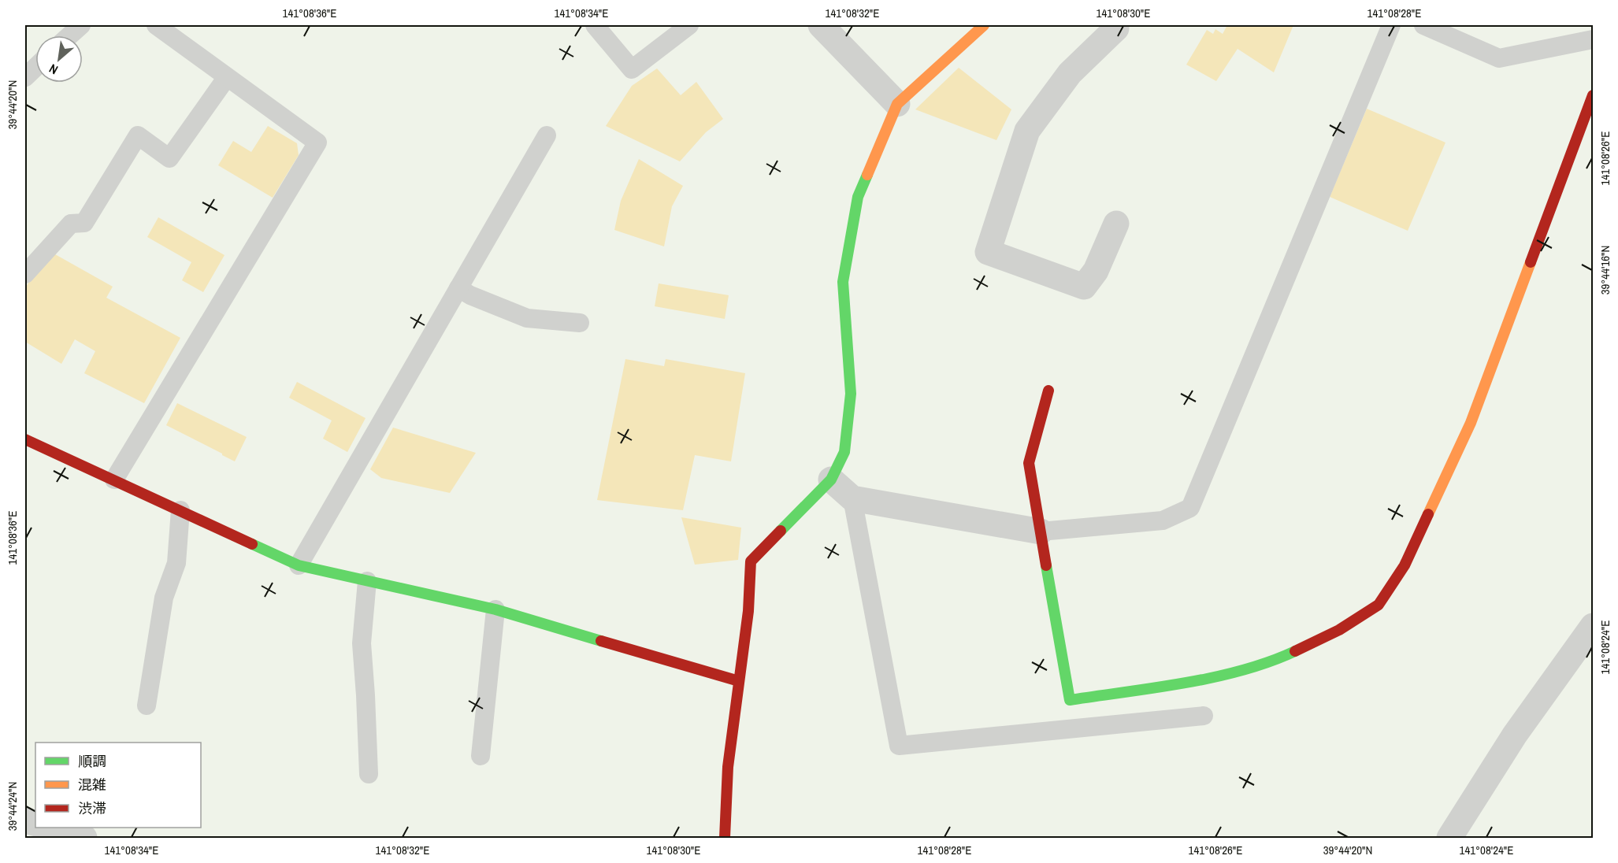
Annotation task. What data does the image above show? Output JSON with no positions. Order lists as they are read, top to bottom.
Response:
{
  "legend": ["順調", "混雑", "渋滞"],
  "north": "bottom left",
  "coordinates": [
    "141°08'36\"E",
    "141°08'34\"E",
    "141°08'32\"E",
    "141°08'30\"E",
    "141°08'28\"E",
    "39°44'20\"N",
    "141°08'26\"E",
    "39°44'16\"N",
    "141°08'24\"E",
    "39°44'24\"N"
  ]
}
